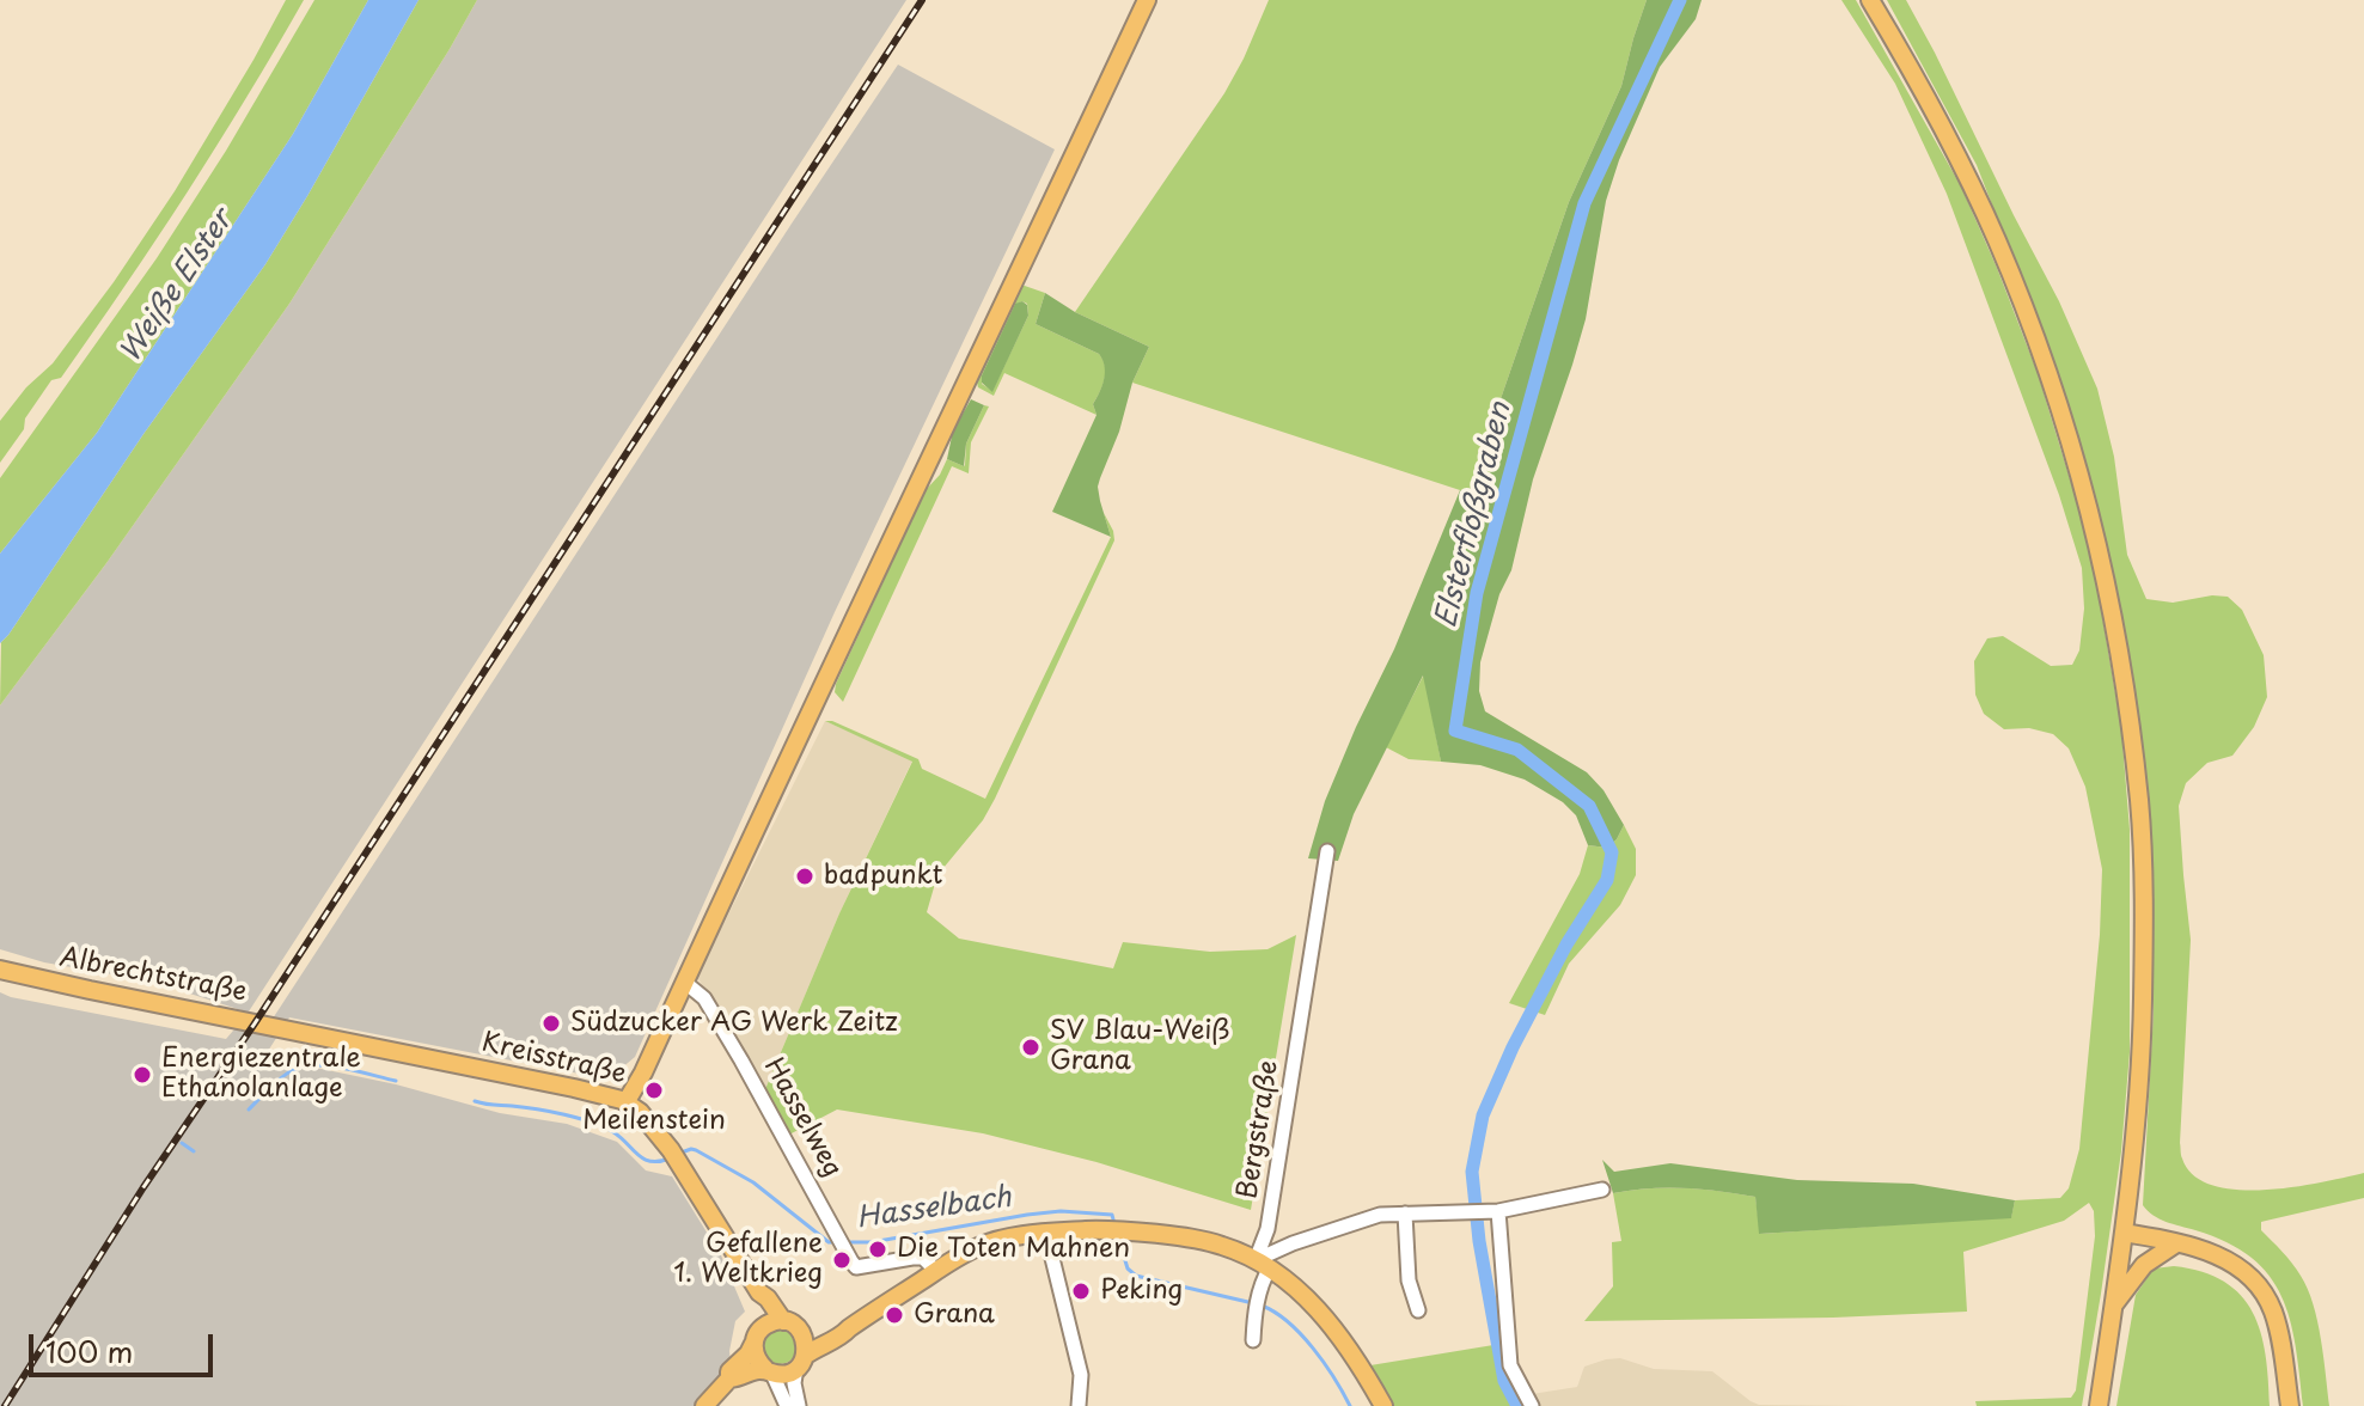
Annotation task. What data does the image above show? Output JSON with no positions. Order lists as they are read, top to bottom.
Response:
{
  "streets": {
    "main road": ["Albrechtstraße", "Kreisstraße"],
    "street": ["Hasselweg", "Bergstraße"]
  },
  "crossings": [
    ["Albrechtstraße", "Kreisstraße"]
  ],
  "water": ["Weiße Elster", "Elsterfloßgraben", "Hasselbach"],
  "places": [
    "badpunkt",
    "Südzucker AG Werk Zeitz",
    "SV Blau-Weiß Grana",
    "Energiezentrale Ethanolanlage",
    "Meilenstein",
    "Die Toten Mahnen",
    "Gefallene 1. Weltkrieg",
    "Peking",
    "Grana"
  ],
  "scale_bar": "100 m"
}
